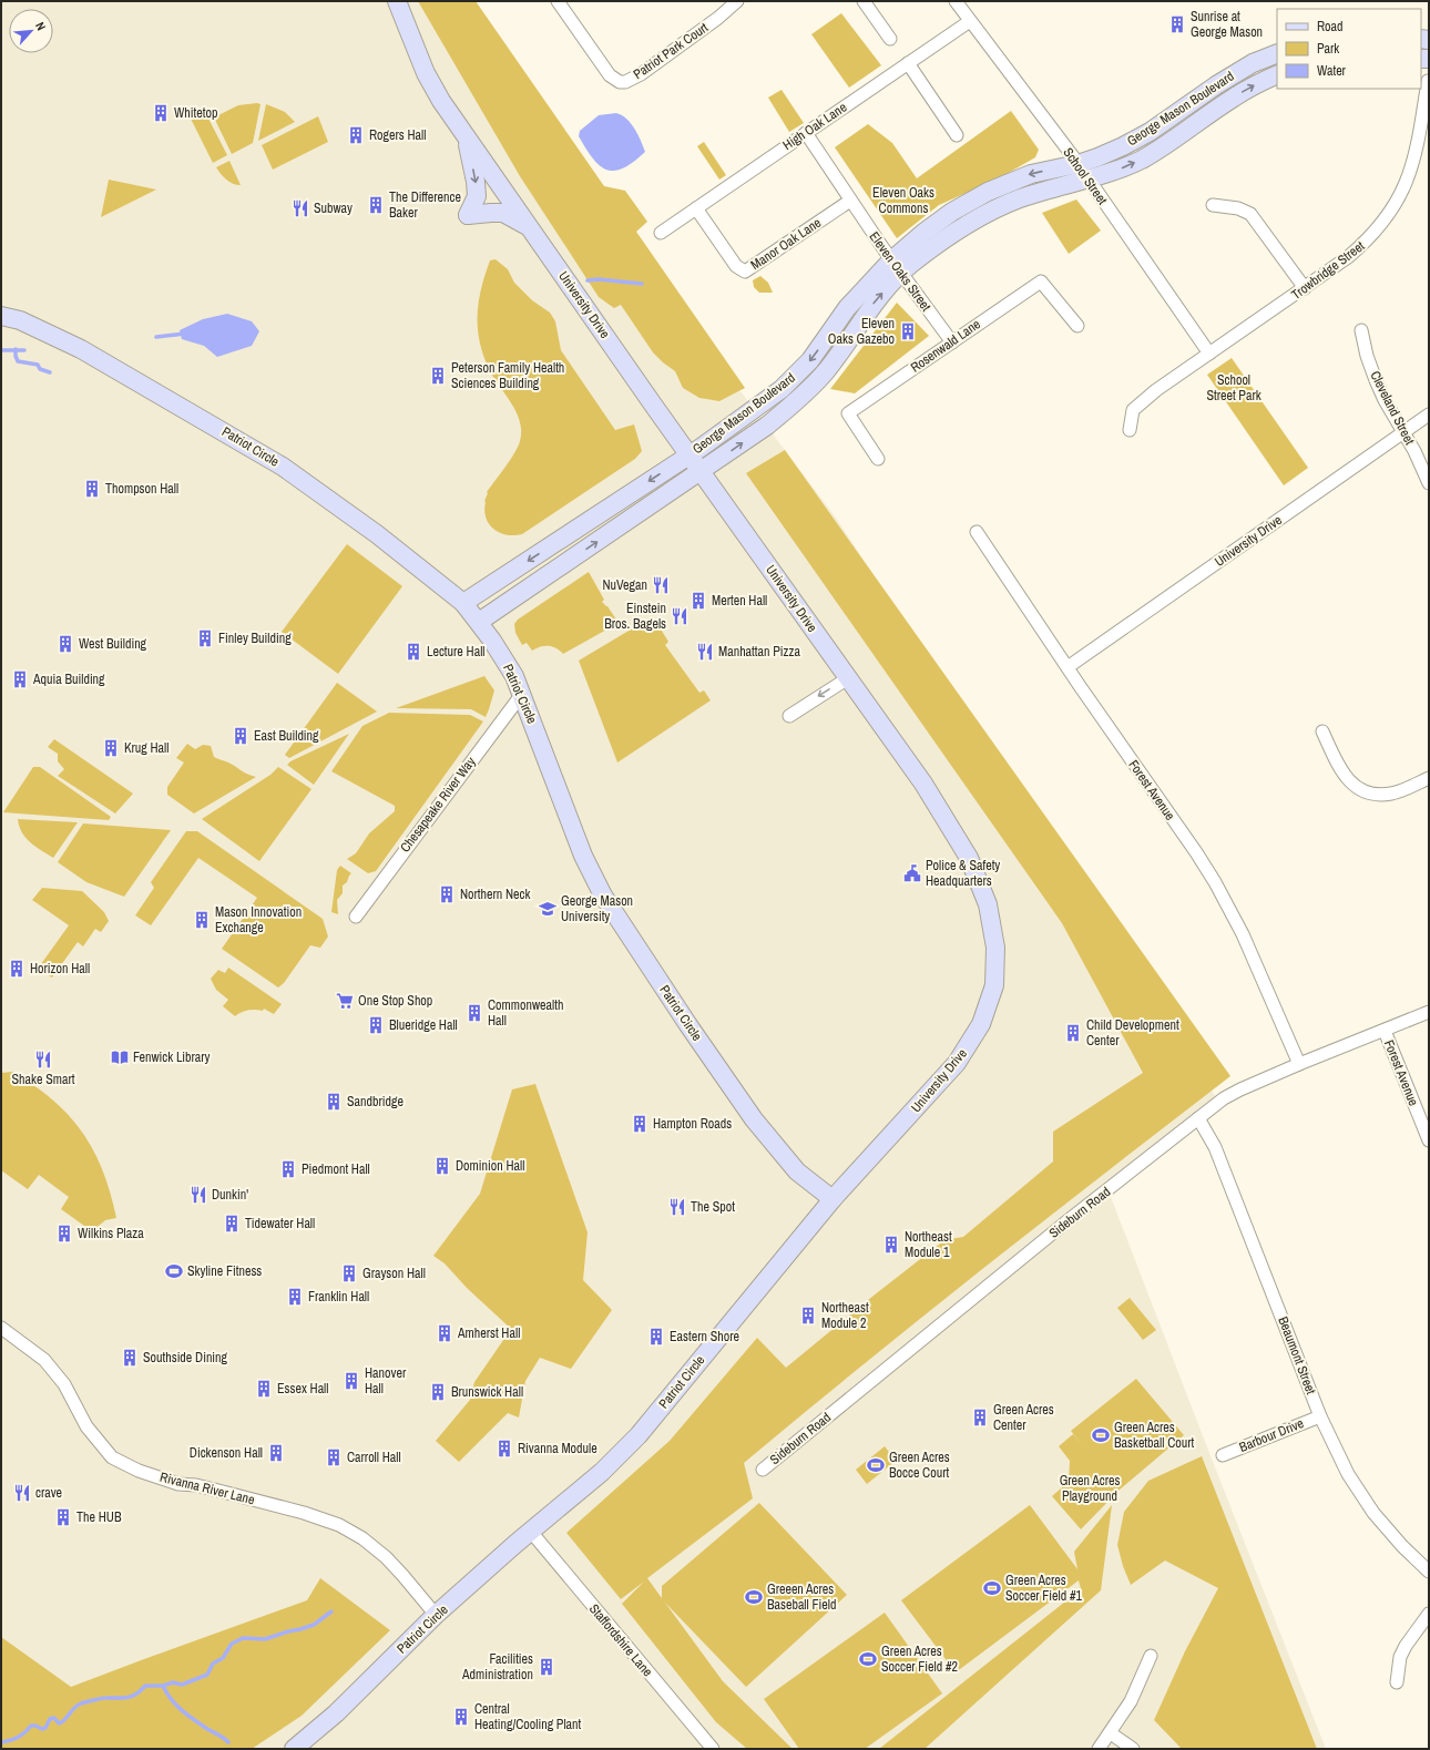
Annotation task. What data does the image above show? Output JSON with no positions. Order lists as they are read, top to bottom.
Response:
{
  "streets": {
    "street": [
      "Patriot Park Court",
      "George Mason Boulevard",
      "High Oak Lane",
      "School Street",
      "Manor Oak Lane",
      "Trowbridge Street",
      "Eleven Oaks Street",
      "University Drive",
      "Rosenwald Lane",
      "Cleveland Street",
      "Patriot Circle",
      "Forest Avenue",
      "Chesapeake River Way",
      "Sideburn Road",
      "Beaumont Street",
      "Barbour Drive",
      "Rivanna River Lane",
      "Staffordshire Lane"
    ]
  },
  "crossings": [
    ["George Mason Boulevard", "School Street"],
    ["George Mason Boulevard", "Eleven Oaks Street"],
    ["George Mason Boulevard", "University Drive"],
    ["George Mason Boulevard", "Patriot Circle"],
    ["High Oak Lane", "School Street"],
    ["High Oak Lane", "Manor Oak Lane"],
    ["High Oak Lane", "Eleven Oaks Street"],
    ["School Street", "Trowbridge Street"],
    ["Manor Oak Lane", "Eleven Oaks Street"],
    ["Eleven Oaks Street", "Rosenwald Lane"],
    ["University Drive", "Cleveland Street"],
    ["University Drive", "Patriot Circle"],
    ["University Drive", "Forest Avenue"],
    ["Patriot Circle", "Chesapeake River Way"],
    ["Patriot Circle", "Rivanna River Lane"],
    ["Patriot Circle", "Staffordshire Lane"],
    ["Forest Avenue", "Sideburn Road"],
    ["Sideburn Road", "Beaumont Street"],
    ["Beaumont Street", "Barbour Drive"]
  ],
  "parks": ["Eleven Oaks Commons", "School Street Park", "Green Acres Playground"],
  "places": {
    "building": [
      "Sunrise at George Mason",
      "Whitetop",
      "Rogers Hall",
      "The Difference Baker",
      "Eleven Oaks Gazebo",
      "Peterson Family Health Sciences Building",
      "Thompson Hall",
      "Merten Hall",
      "Finley Building",
      "West Building",
      "Lecture Hall",
      "Aquia Building",
      "East Building",
      "Krug Hall",
      "Northern Neck",
      "Mason Innovation Exchange",
      "Horizon Hall",
      "Commonwealth Hall",
      "Blueridge Hall",
      "Child Development Center",
      "Sandbridge",
      "Hampton Roads",
      "Dominion Hall",
      "Piedmont Hall",
      "Tidewater Hall",
      "Wilkins Plaza",
      "Northeast Module 1",
      "Grayson Hall",
      "Franklin Hall",
      "Northeast Module 2",
      "Amherst Hall",
      "Eastern Shore",
      "Southside Dining",
      "Hanover Hall",
      "Essex Hall",
      "Brunswick Hall",
      "Green Acres Center",
      "Rivanna Module",
      "Dickenson Hall",
      "Carroll Hall",
      "The HUB",
      "Facilities Administration",
      "Central Heating/Cooling Plant"
    ],
    "restaurant": [
      "Subway",
      "NuVegan",
      "Einstein Bros. Bagels",
      "Manhattan Pizza",
      "Shake Smart",
      "Dunkin'",
      "The Spot",
      "crave"
    ],
    "public building": ["Police & Safety Headquarters"],
    "school or university": ["George Mason University"],
    "supermarket": ["One Stop Shop"],
    "library": ["Fenwick Library"],
    "sports": [
      "Skyline Fitness",
      "Green Acres Basketball Court",
      "Green Acres Bocce Court",
      "Green Acres Soccer Field #1",
      "Greeen Acres Baseball Field",
      "Green Acres Soccer Field #2"
    ]
  },
  "legend": ["Road", "Park", "Water"],
  "north": "top right"
}
